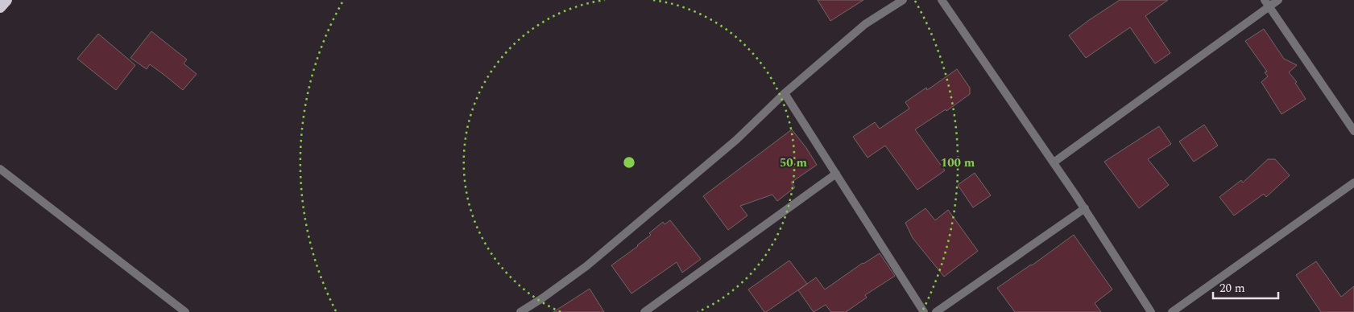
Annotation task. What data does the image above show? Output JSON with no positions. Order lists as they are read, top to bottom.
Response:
{
  "scale_bar": "20 m",
  "rings": ["50 m", "100 m"]
}
